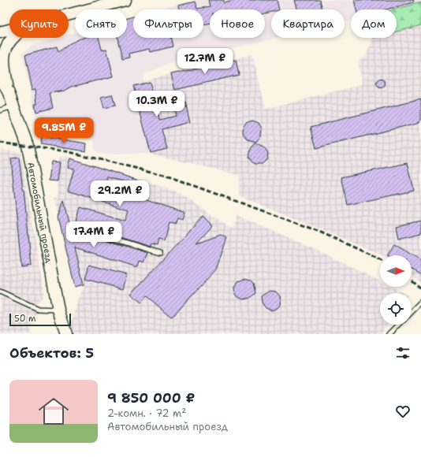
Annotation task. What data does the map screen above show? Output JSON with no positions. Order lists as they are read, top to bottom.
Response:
{
  "streets": {
    "main road": ["Автомобильный проезд"]
  },
  "scale_bar": "50 m",
  "north": "right",
  "page": {
    "chip": [
      "Купить",
      "Снять",
      "Фильтры",
      "Новое",
      "Квартира",
      "Дом"
    ],
    "price": [
      "12.7M ₽",
      "10.3M ₽",
      "9.85M ₽",
      "29.2M ₽",
      "17.4M ₽"
    ],
    "scale": "50 m",
    "heading": "Объектов: 5",
    "list": [
      {
        "name": "9 850 000 ₽",
        "note": "2-комн. · 72 m² · Автомобильный проезд"
      }
    ]
  }
}
